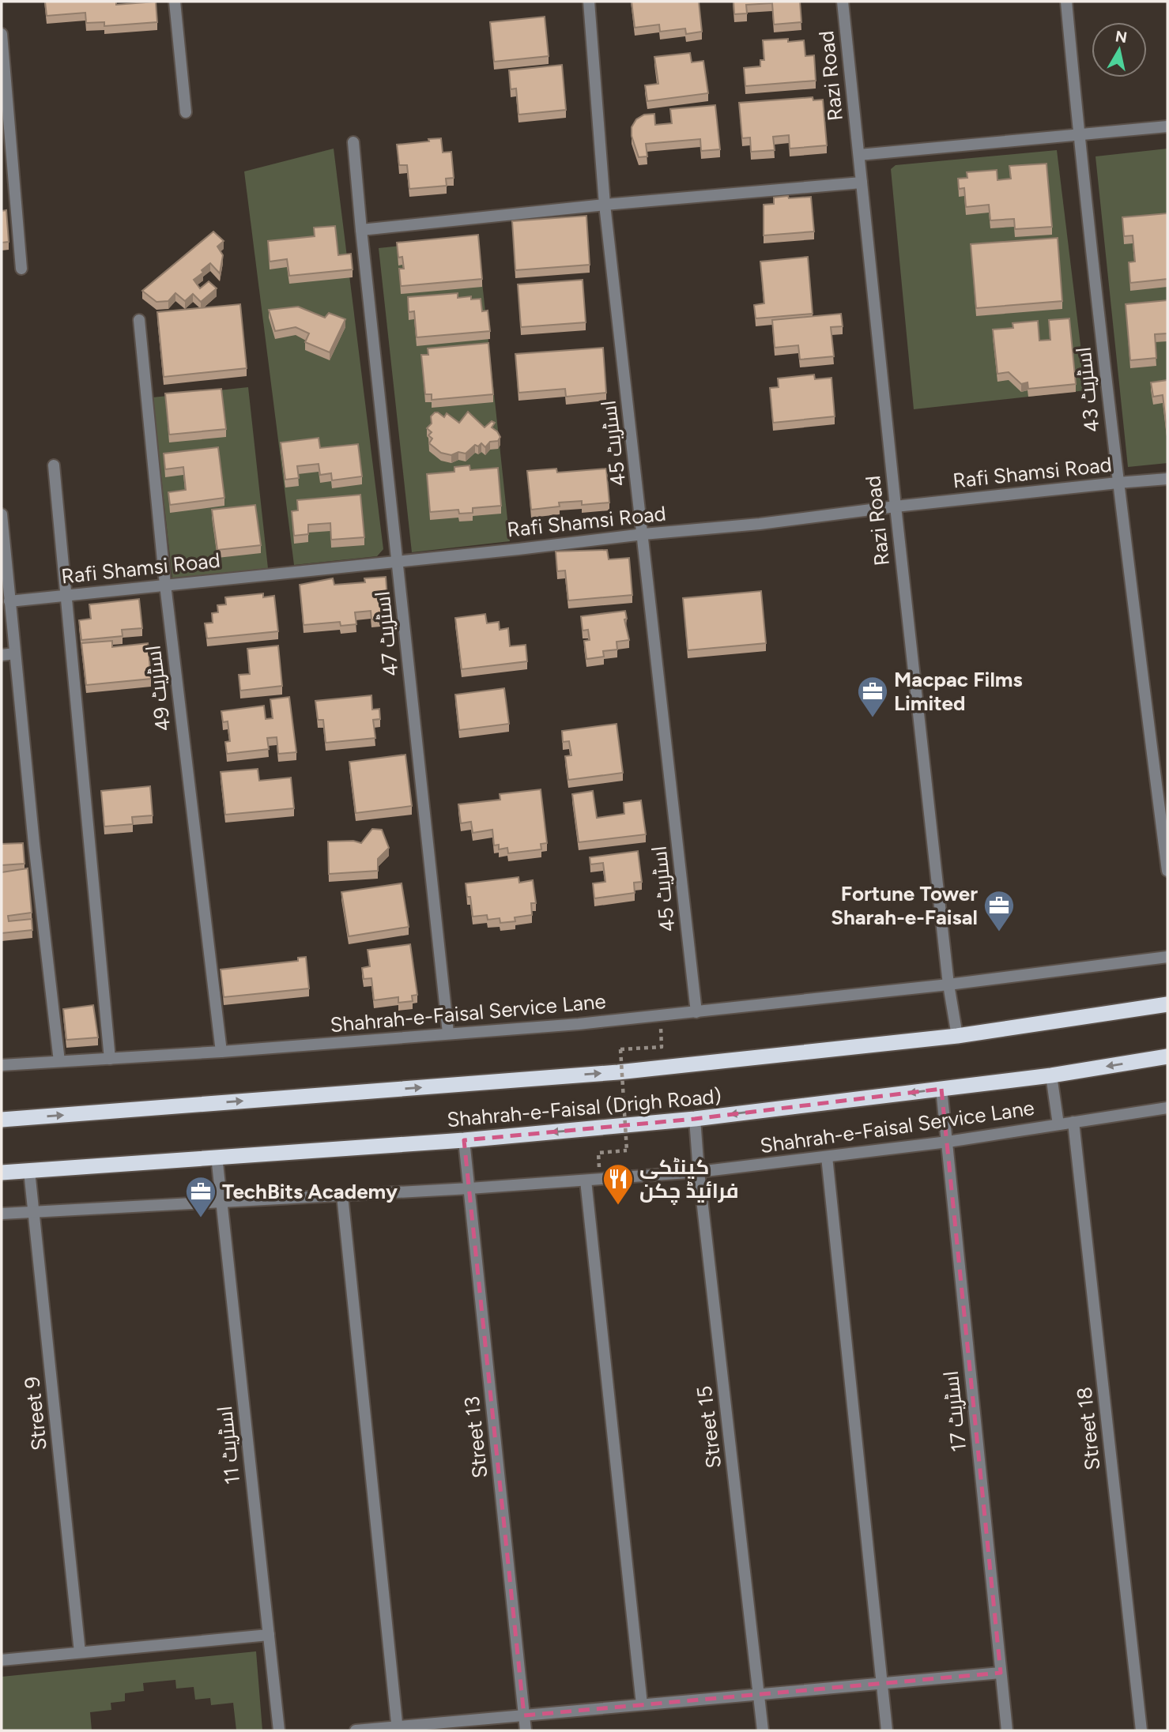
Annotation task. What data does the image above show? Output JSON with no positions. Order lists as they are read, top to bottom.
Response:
{
  "streets": {
    "highway": ["Shahrah-e-Faisal (Drigh Road)"],
    "street": [
      "Razi Road",
      "اسٹریٹ 43",
      "اسٹریٹ 45",
      "Rafi Shamsi Road",
      "اسٹریٹ 47",
      "اسٹریٹ 49",
      "Shahrah-e-Faisal Service Lane",
      "اسٹریٹ 17",
      "Street 9",
      "Street 15",
      "Street 18",
      "Street 13",
      "اسٹریٹ 11"
    ]
  },
  "crossings": [
    ["Razi Road", "Rafi Shamsi Road"],
    ["Razi Road", "Shahrah-e-Faisal Service Lane"],
    ["Razi Road", "Shahrah-e-Faisal (Drigh Road)"],
    ["اسٹریٹ 43", "Rafi Shamsi Road"],
    ["اسٹریٹ 45", "Rafi Shamsi Road"],
    ["اسٹریٹ 45", "Shahrah-e-Faisal Service Lane"],
    ["Rafi Shamsi Road", "اسٹریٹ 47"],
    ["Rafi Shamsi Road", "اسٹریٹ 49"],
    ["اسٹریٹ 47", "Shahrah-e-Faisal Service Lane"],
    ["اسٹریٹ 49", "Shahrah-e-Faisal Service Lane"],
    ["Shahrah-e-Faisal Service Lane", "اسٹریٹ 17"],
    ["Shahrah-e-Faisal Service Lane", "Street 9"],
    ["Shahrah-e-Faisal Service Lane", "Street 15"],
    ["Shahrah-e-Faisal Service Lane", "Street 18"],
    ["Shahrah-e-Faisal Service Lane", "Street 13"],
    ["Shahrah-e-Faisal Service Lane", "اسٹریٹ 11"],
    ["Shahrah-e-Faisal (Drigh Road)", "اسٹریٹ 17"],
    ["Shahrah-e-Faisal (Drigh Road)", "Street 9"],
    ["Shahrah-e-Faisal (Drigh Road)", "Street 15"],
    ["Shahrah-e-Faisal (Drigh Road)", "Street 13"],
    ["Shahrah-e-Faisal (Drigh Road)", "اسٹریٹ 11"]
  ],
  "places": {
    "office": ["Macpac Films Limited", "Fortune Tower Sharah-e-Faisal", "TechBits Academy"],
    "restaurant": ["کینٹکی فرائیڈ چکن"]
  },
  "north": "top"
}
